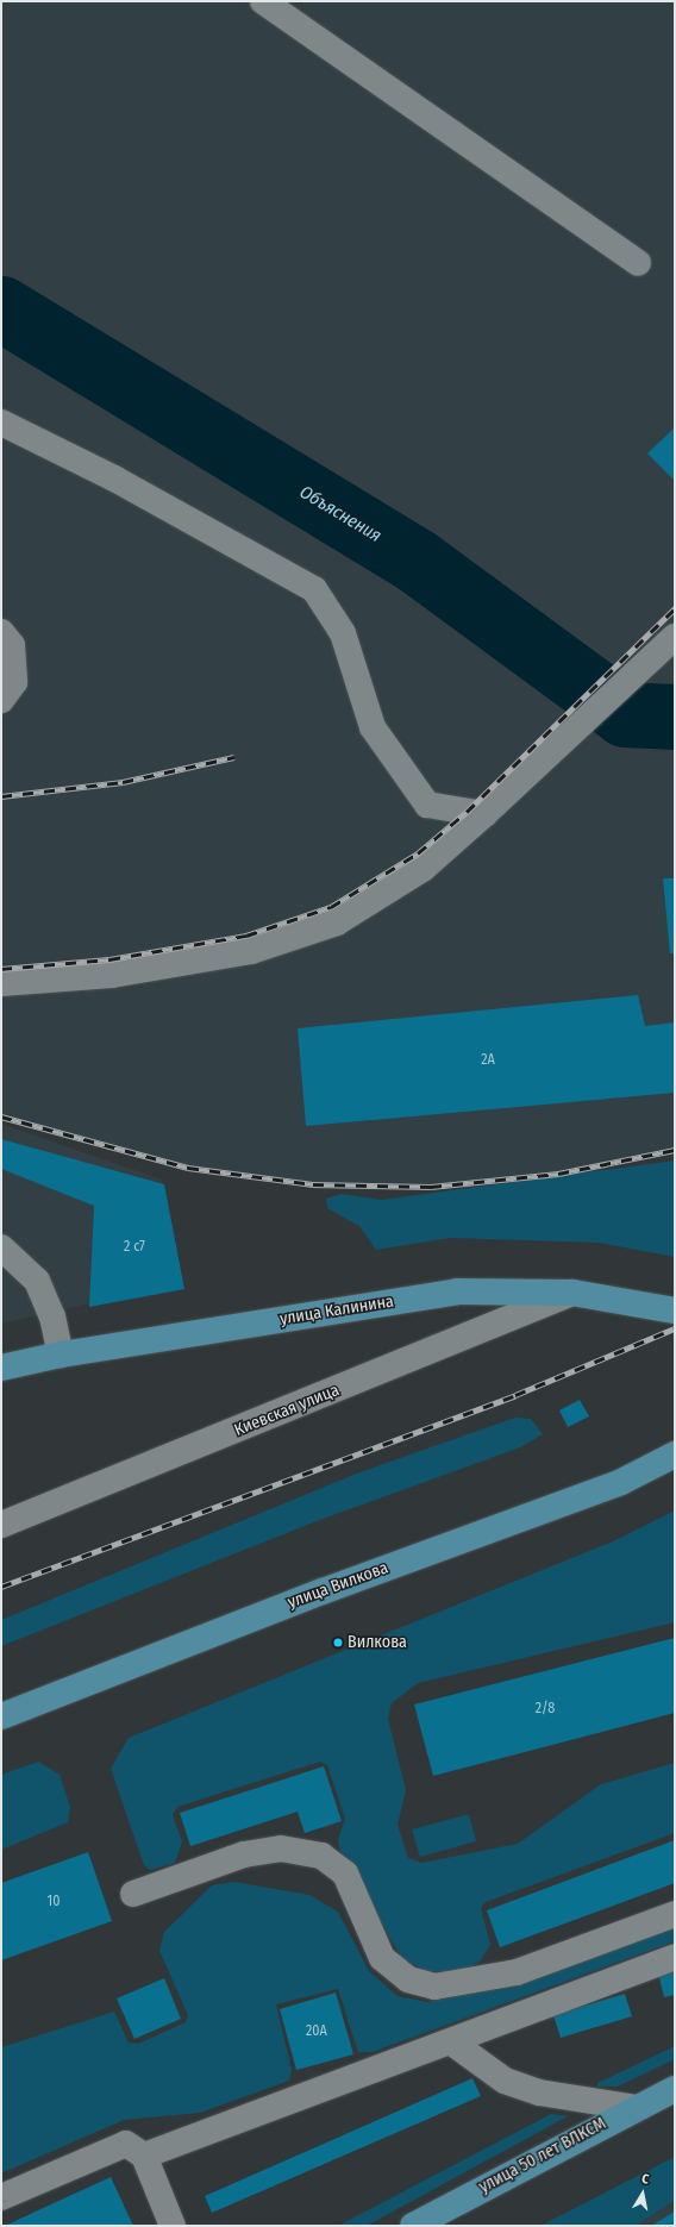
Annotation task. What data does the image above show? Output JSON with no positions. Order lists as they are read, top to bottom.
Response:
{
  "streets": {
    "main road": ["улица Калинина", "улица Вилкова", "улица 50 лет ВЛКСМ"],
    "street": ["Киевская улица"]
  },
  "crossings": [
    ["улица Калинина", "Киевская улица"]
  ],
  "water": ["Объяснения"],
  "places": ["Вилкова"],
  "house_numbers": [
    "2А",
    "2 с7",
    "2/8",
    "10",
    "20А"
  ],
  "north": "top"
}
